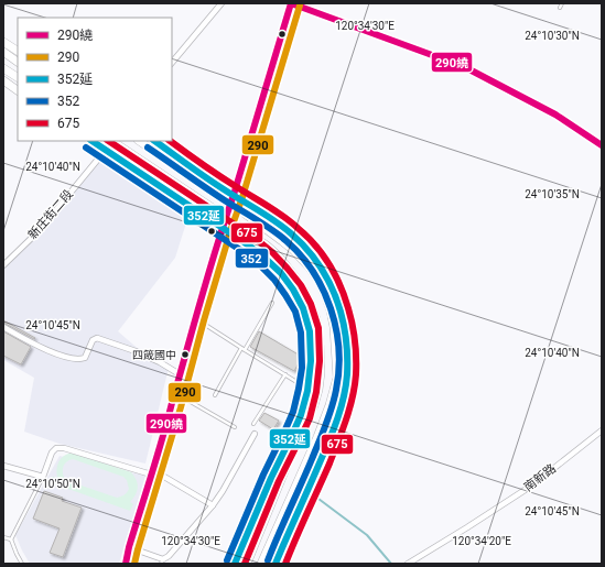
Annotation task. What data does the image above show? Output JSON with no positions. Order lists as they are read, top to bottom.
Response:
{
  "streets": {
    "street": ["新庄街二段", "南新路"]
  },
  "places": ["四箴國中"],
  "lines": [
    "transit line 290繞",
    "transit line 290",
    "transit line 352延",
    "transit line 675",
    "transit line 352"
  ],
  "legend": [
    "290繞",
    "290",
    "352延",
    "352",
    "675"
  ],
  "coordinates": [
    "120°34'30\"E",
    "24°10'30\"N",
    "24°10'40\"N",
    "24°10'35\"N",
    "24°10'45\"N",
    "24°10'50\"N",
    "120°34'20\"E"
  ]
}
